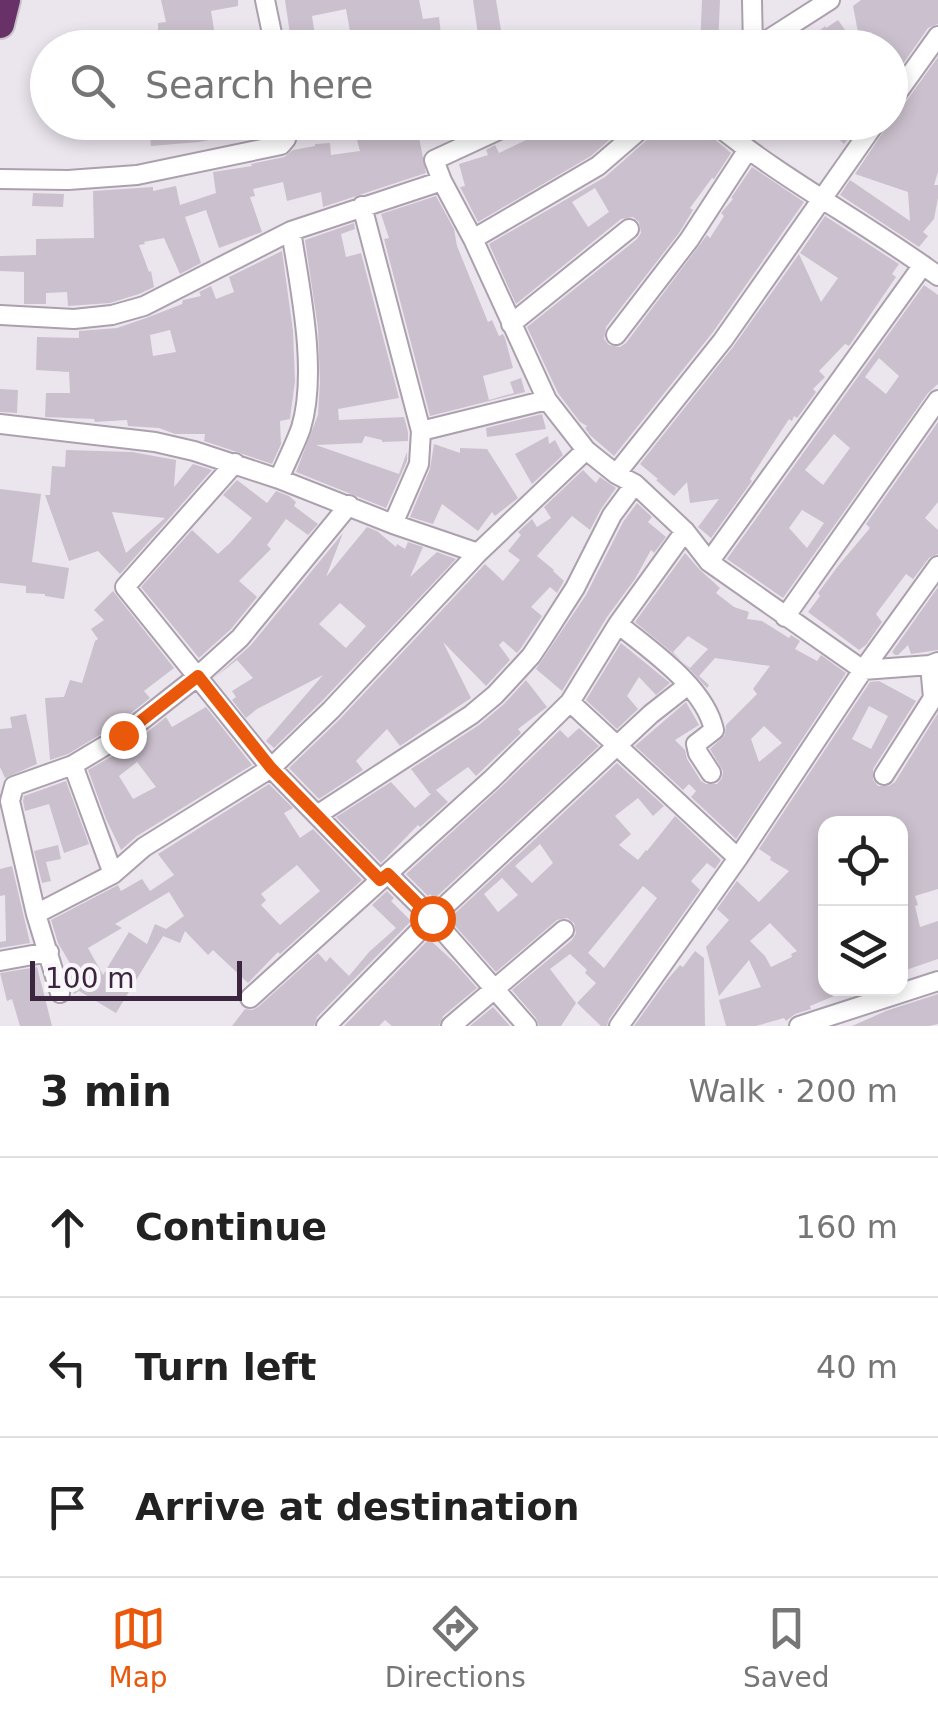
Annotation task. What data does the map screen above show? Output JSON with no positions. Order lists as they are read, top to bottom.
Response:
{
  "scale_bar": "100 m",
  "page": {
    "search": "Search here",
    "scale": "100 m",
    "heading": ["3 min", "Walk · 200 m"],
    "list": [
      ["Continue", "160 m"],
      ["Turn left", "40 m"],
      "Arrive at destination"
    ],
    "nav": ["Map", "Directions", "Saved"]
  }
}
